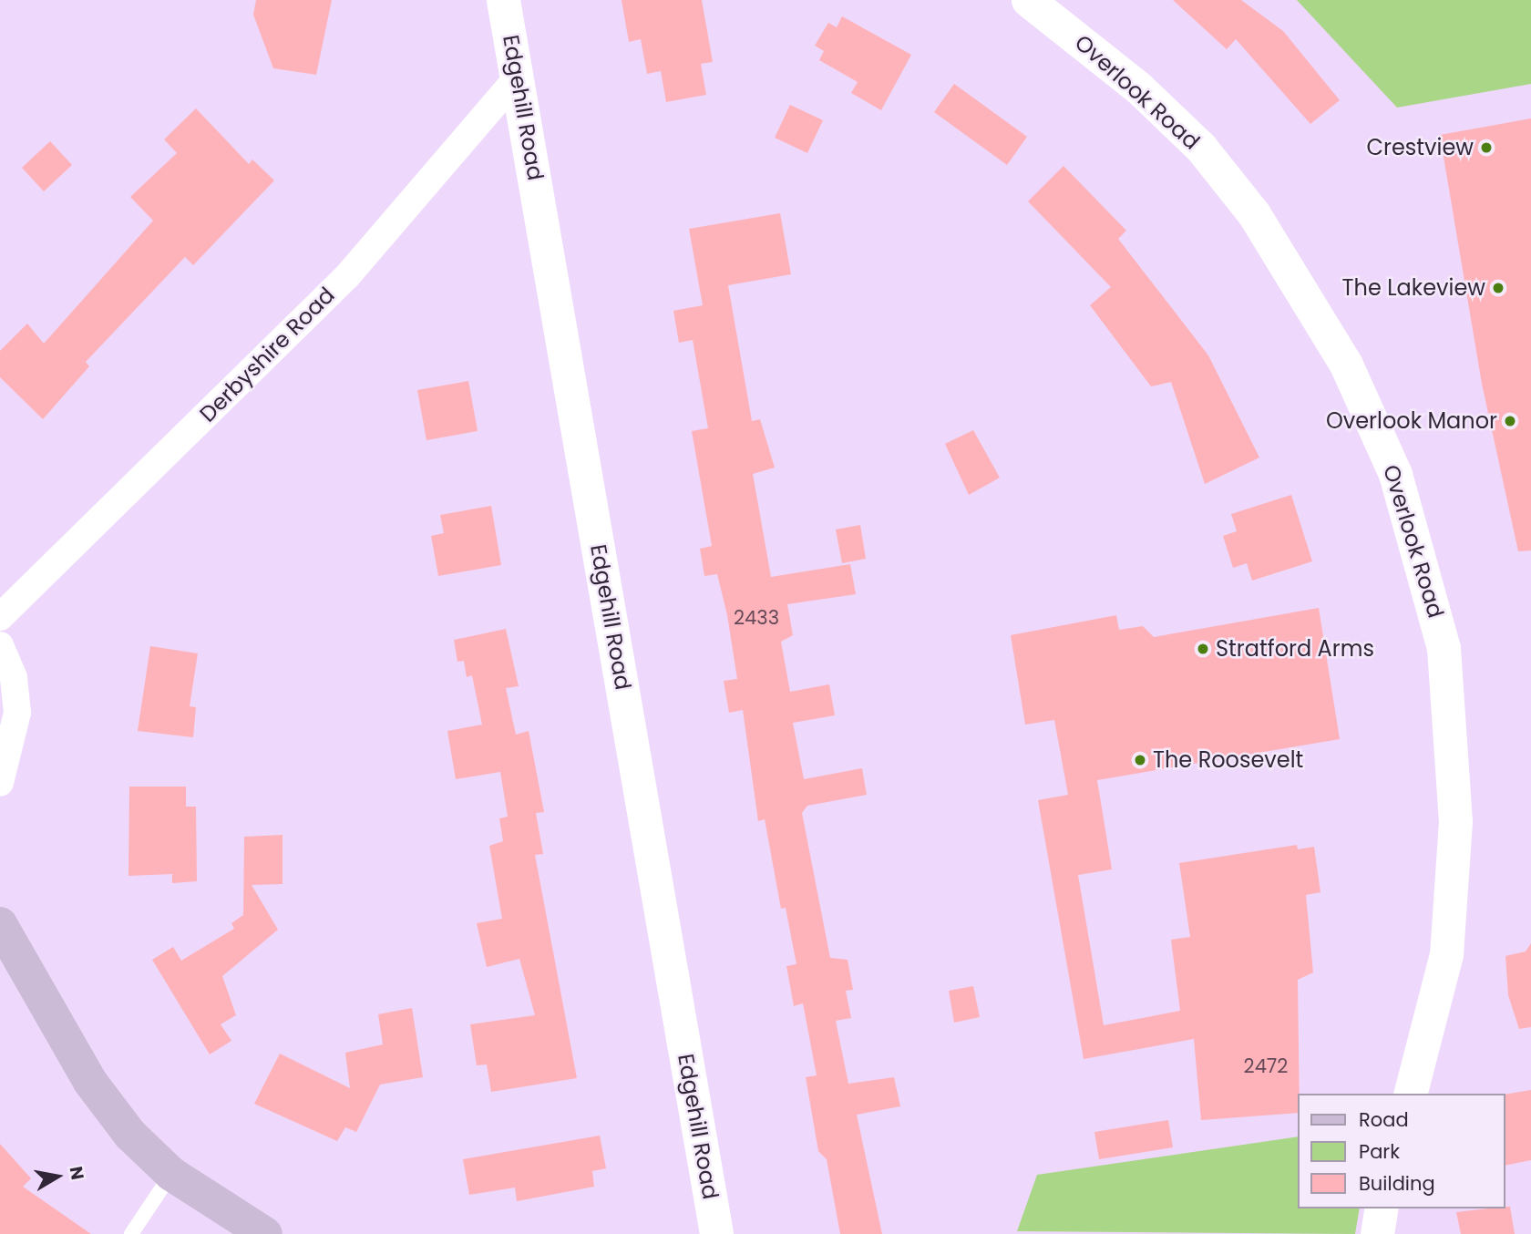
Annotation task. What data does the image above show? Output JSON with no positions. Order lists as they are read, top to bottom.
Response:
{
  "streets": {
    "street": ["Overlook Road", "Edgehill Road", "Derbyshire Road"]
  },
  "crossings": [
    ["Edgehill Road", "Derbyshire Road"]
  ],
  "places": [
    "Crestview",
    "The Lakeview",
    "Overlook Manor",
    "Stratford Arms",
    "The Roosevelt"
  ],
  "house_numbers": ["2433", "2472"],
  "legend": ["Road", "Park", "Building"],
  "north": "right"
}
